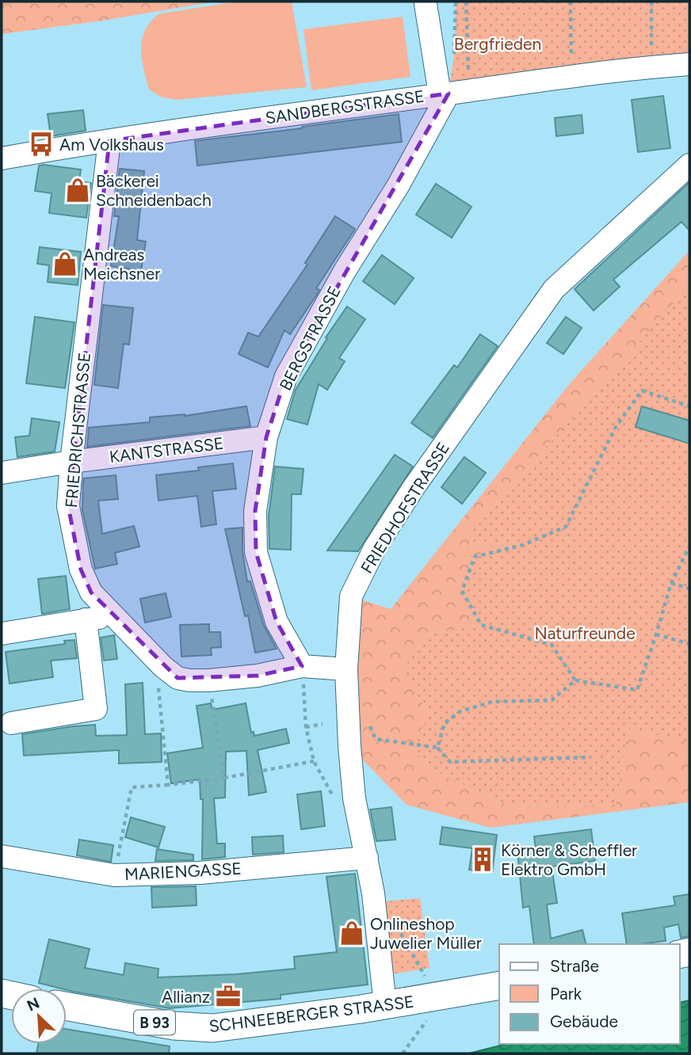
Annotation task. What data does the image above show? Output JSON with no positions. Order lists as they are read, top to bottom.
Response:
{
  "streets": {
    "main road": ["SCHNEEBERGER STRASSE", "B 93"],
    "street": [
      "SANDBERGSTRASSE",
      "BERGSTRASSE",
      "FRIEDRICHSTRASSE",
      "KANTSTRASSE",
      "FRIEDHOFSTRASSE",
      "MARIENGASSE"
    ]
  },
  "crossings": [
    ["SANDBERGSTRASSE", "BERGSTRASSE"],
    ["SANDBERGSTRASSE", "FRIEDRICHSTRASSE"],
    ["BERGSTRASSE", "FRIEDRICHSTRASSE"],
    ["BERGSTRASSE", "KANTSTRASSE"],
    ["FRIEDRICHSTRASSE", "KANTSTRASSE"],
    ["FRIEDRICHSTRASSE", "FRIEDHOFSTRASSE"],
    ["FRIEDHOFSTRASSE", "MARIENGASSE"],
    ["FRIEDHOFSTRASSE", "SCHNEEBERGER STRASSE"]
  ],
  "parks": ["Bergfrieden", "Naturfreunde"],
  "places": {
    "bus stop": ["Am Volkshaus"],
    "shop": ["Bäckerei Schneidenbach", "Andreas Meichsner", "Onlineshop Juwelier Müller"],
    "building": ["Körner & Scheffler Elektro GmbH"],
    "office": ["Allianz"]
  },
  "legend": ["Straße", "Park", "Gebäude"],
  "north": "top left"
}
